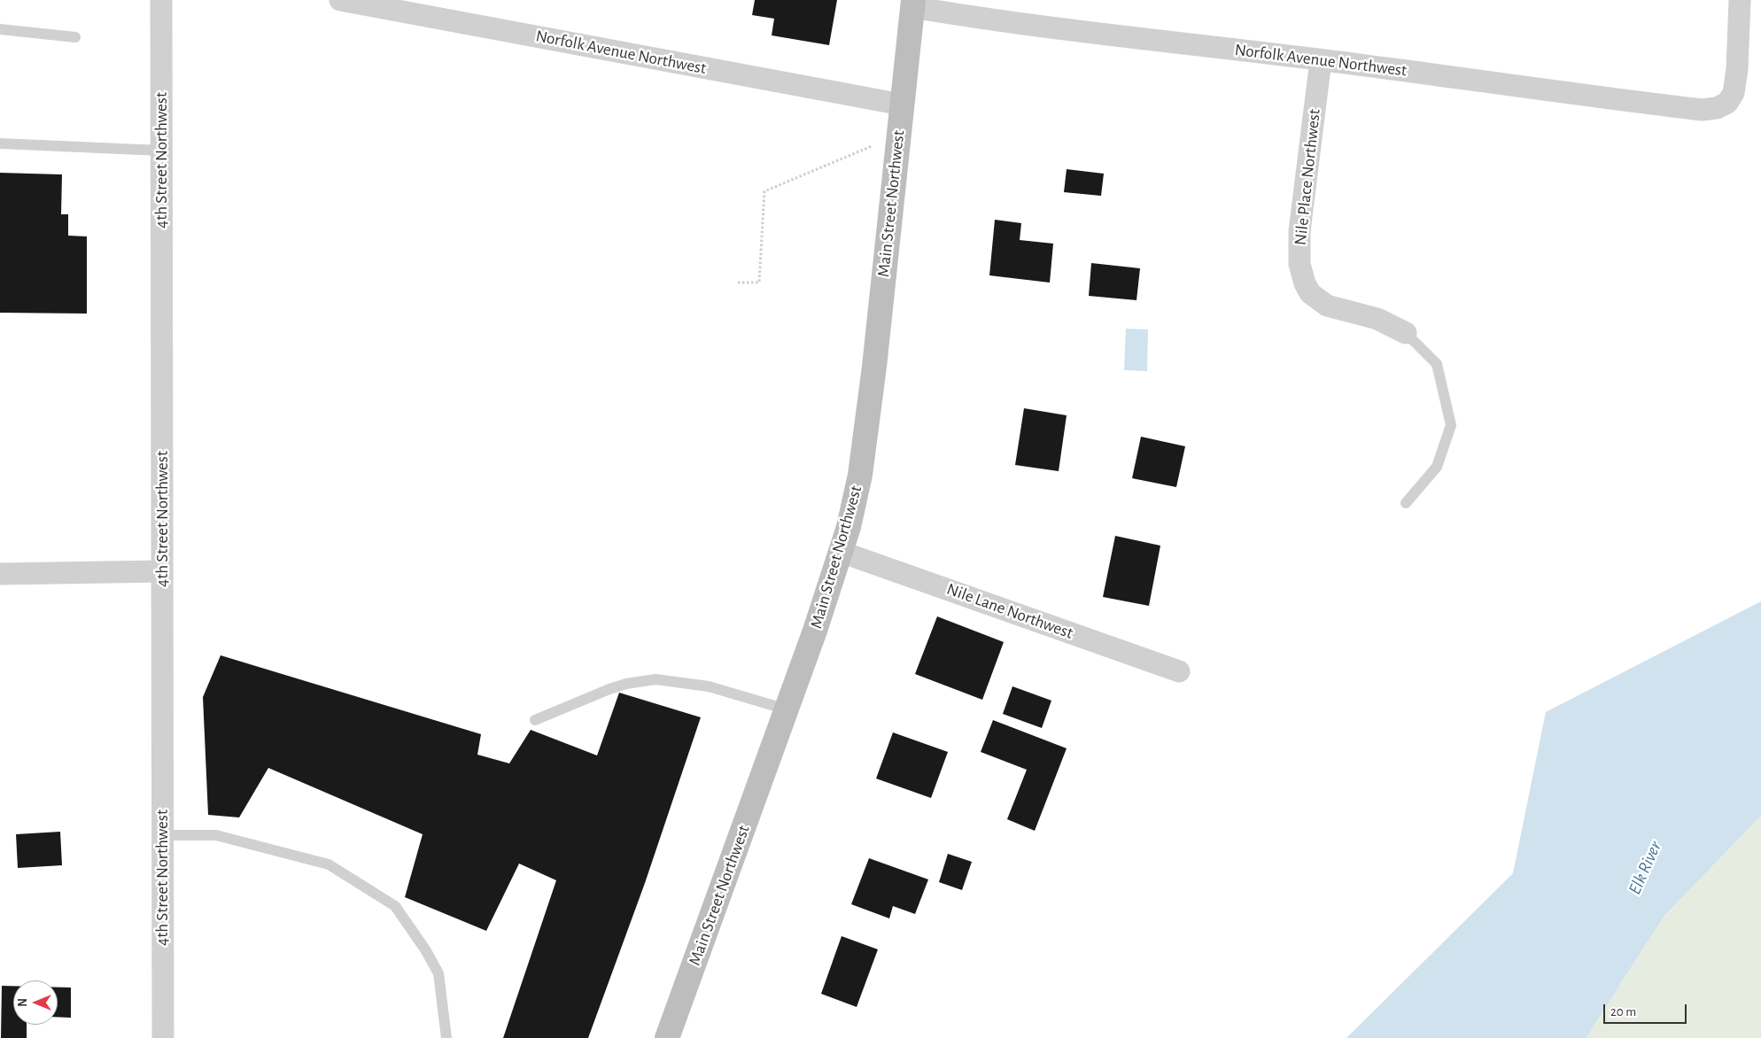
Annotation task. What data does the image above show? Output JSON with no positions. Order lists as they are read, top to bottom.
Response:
{
  "streets": {
    "street": [
      "Norfolk Avenue Northwest",
      "4th Street Northwest",
      "Nile Place Northwest",
      "Main Street Northwest",
      "Nile Lane Northwest"
    ]
  },
  "crossings": [
    ["Norfolk Avenue Northwest", "Nile Place Northwest"],
    ["Norfolk Avenue Northwest", "Main Street Northwest"],
    ["Main Street Northwest", "Nile Lane Northwest"]
  ],
  "water": ["Elk River"],
  "scale_bar": "20 m",
  "north": "left"
}
